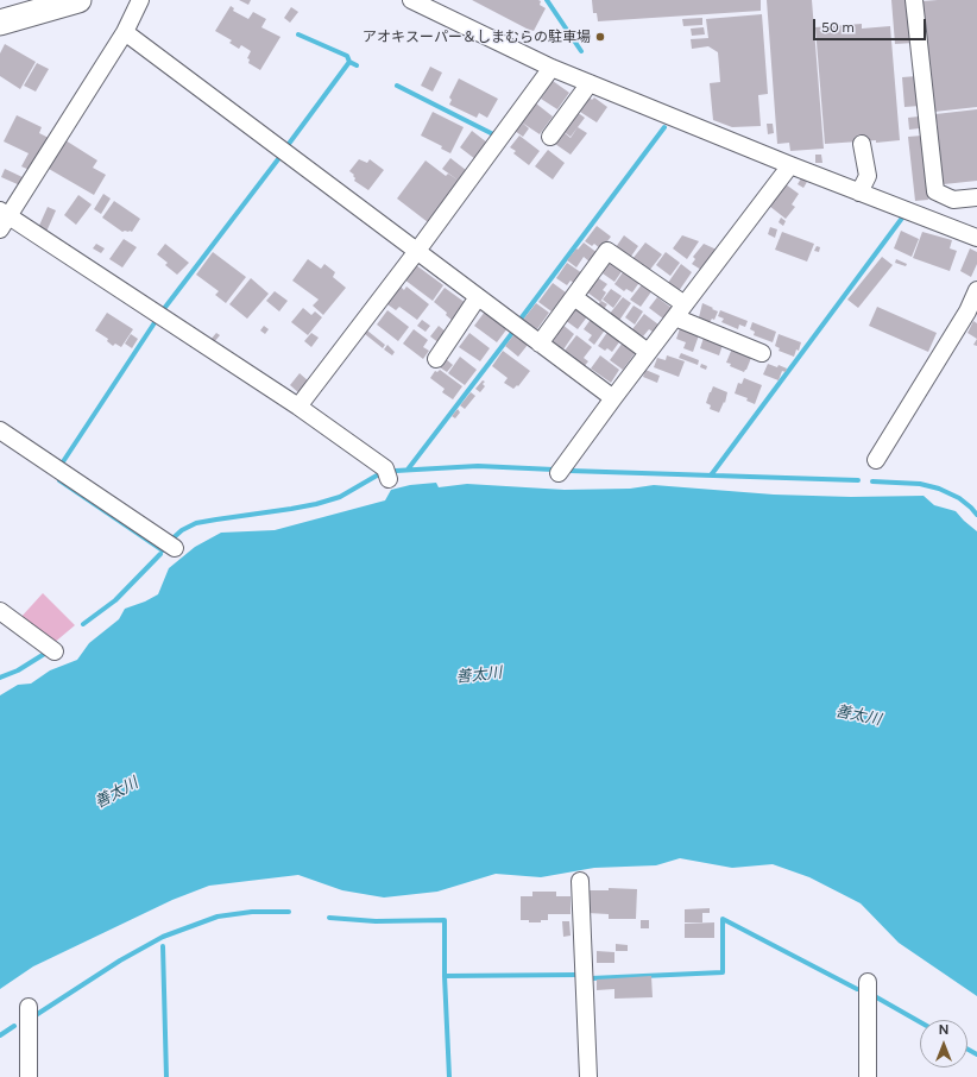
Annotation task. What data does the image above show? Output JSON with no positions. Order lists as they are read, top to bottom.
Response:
{
  "water": ["善太川"],
  "places": ["アオキスーパー＆しまむらの駐車場"],
  "scale_bar": "50 m",
  "north": "top"
}
